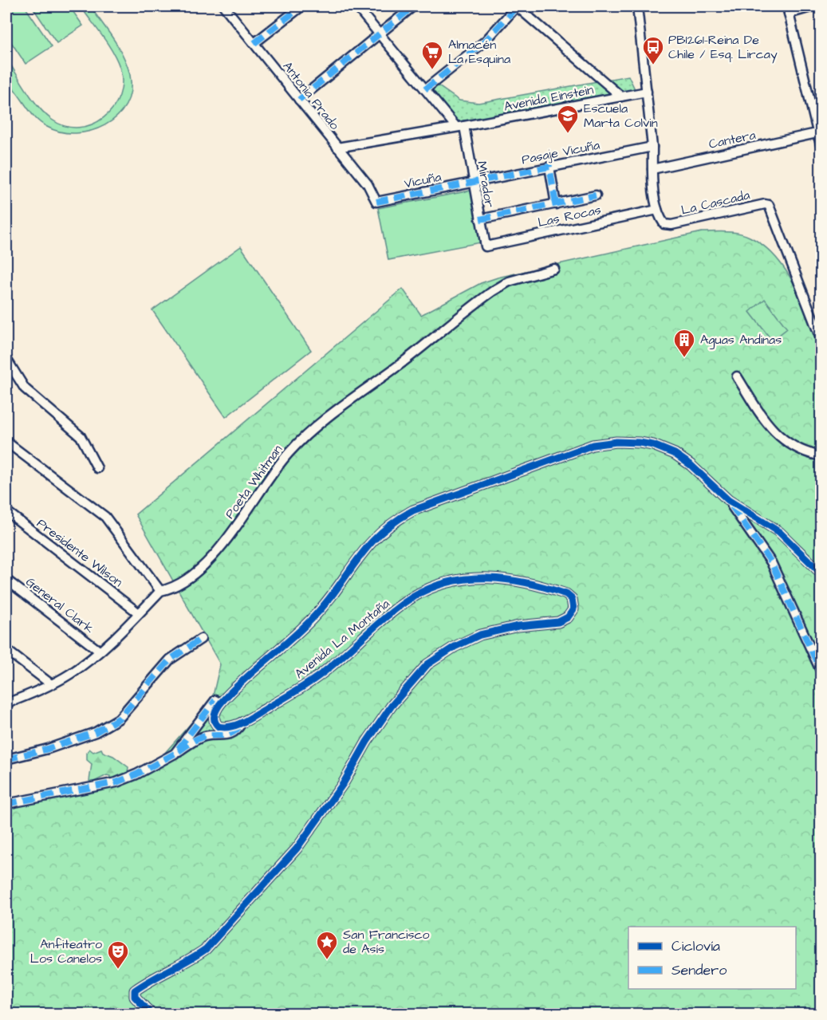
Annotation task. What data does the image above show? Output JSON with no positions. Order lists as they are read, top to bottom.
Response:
{
  "streets": {
    "street": [
      "Antonia Prado",
      "Avenida Einstein",
      "Cantera",
      "Pasaje Vicuña",
      "Vicuña",
      "Mirador",
      "La Cascada",
      "Las Rocas",
      "Poeta Whitman",
      "Presidente Wilson",
      "General Clark",
      "Avenida La Montaña"
    ]
  },
  "crossings": [
    ["Antonia Prado", "Avenida Einstein"],
    ["Antonia Prado", "Vicuña"],
    ["Avenida Einstein", "Mirador"],
    ["Pasaje Vicuña", "Vicuña"],
    ["Pasaje Vicuña", "Mirador"],
    ["Vicuña", "Mirador"],
    ["Mirador", "Las Rocas"],
    ["La Cascada", "Las Rocas"],
    ["Poeta Whitman", "Presidente Wilson"],
    ["Poeta Whitman", "General Clark"]
  ],
  "places": {
    "bus stop": ["PB1261-Reina De Chile / Esq. Lircay"],
    "supermarket": ["Almacén La Esquina"],
    "school or university": ["Escuela Marta Colvin"],
    "building": ["Aguas Andinas"],
    "place": ["San Francisco de Asís"],
    "theatre": ["Anfiteatro Los Canelos"]
  },
  "legend": ["Ciclovía", "Sendero"]
}
